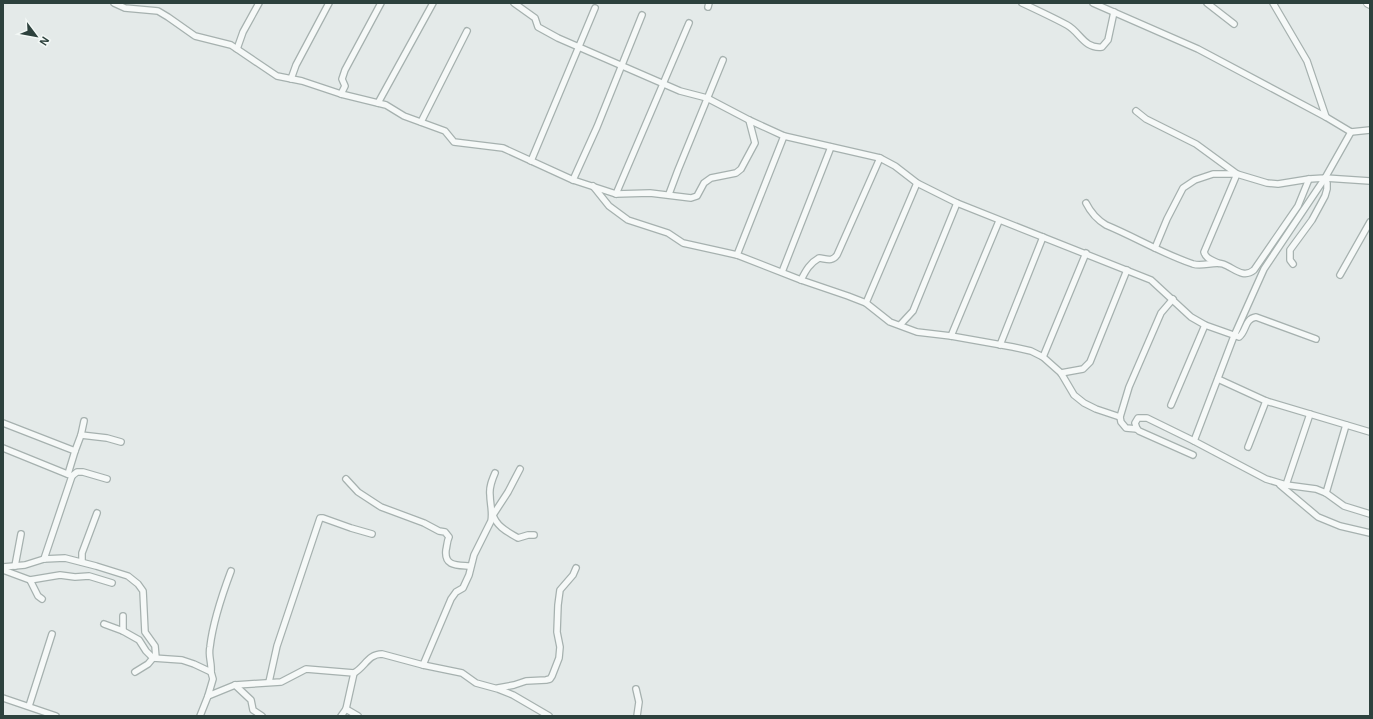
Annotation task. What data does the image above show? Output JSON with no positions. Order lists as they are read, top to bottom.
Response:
{
  "north": "bottom right"
}
